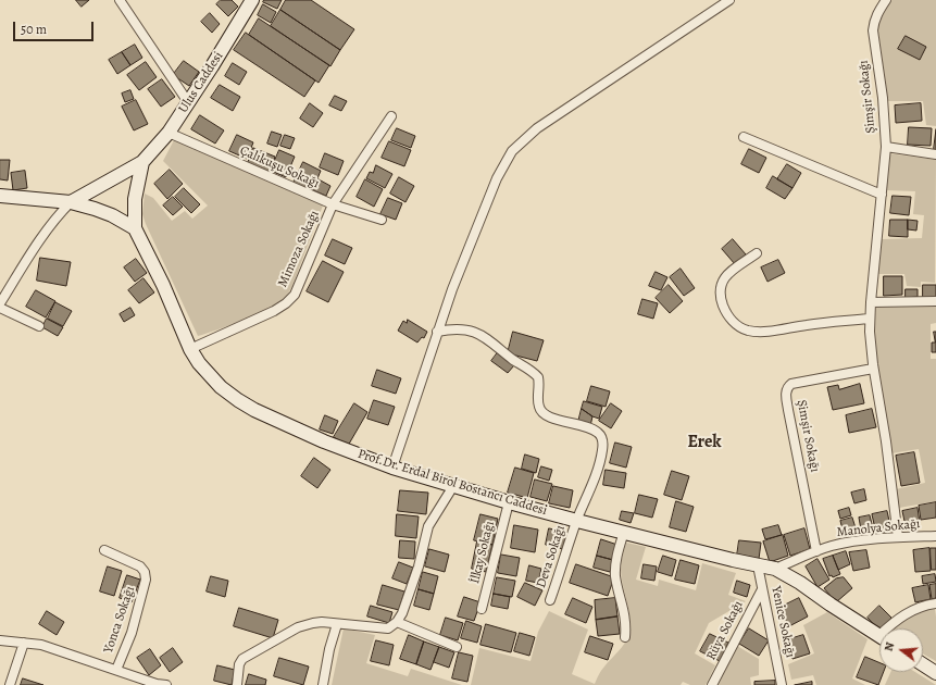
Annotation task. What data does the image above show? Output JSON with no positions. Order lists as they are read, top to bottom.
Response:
{
  "streets": {
    "street": [
      "Ulus Caddesi",
      "Şimşir Sokağı",
      "Çalıkuşu Sokağı",
      "Mimoza Sokağı",
      "Prof.Dr. Erdal Birol Bostancı Caddesi",
      "Manolya Sokağı",
      "İlkay Sokağı",
      "Deva Sokağı",
      "Yonca Sokağı",
      "Yenice Sokağı",
      "Rüya Sokağı"
    ]
  },
  "crossings": [
    ["Ulus Caddesi", "Çalıkuşu Sokağı"],
    ["Ulus Caddesi", "Prof.Dr. Erdal Birol Bostancı Caddesi"],
    ["Şimşir Sokağı", "Manolya Sokağı"],
    ["Çalıkuşu Sokağı", "Mimoza Sokağı"],
    ["Mimoza Sokağı", "Prof.Dr. Erdal Birol Bostancı Caddesi"],
    ["Prof.Dr. Erdal Birol Bostancı Caddesi", "Manolya Sokağı"],
    ["Prof.Dr. Erdal Birol Bostancı Caddesi", "İlkay Sokağı"],
    ["Prof.Dr. Erdal Birol Bostancı Caddesi", "Deva Sokağı"],
    ["Prof.Dr. Erdal Birol Bostancı Caddesi", "Yenice Sokağı"],
    ["Yenice Sokağı", "Rüya Sokağı"]
  ],
  "districts": ["Erek"],
  "scale_bar": "50 m",
  "north": "left"
}
